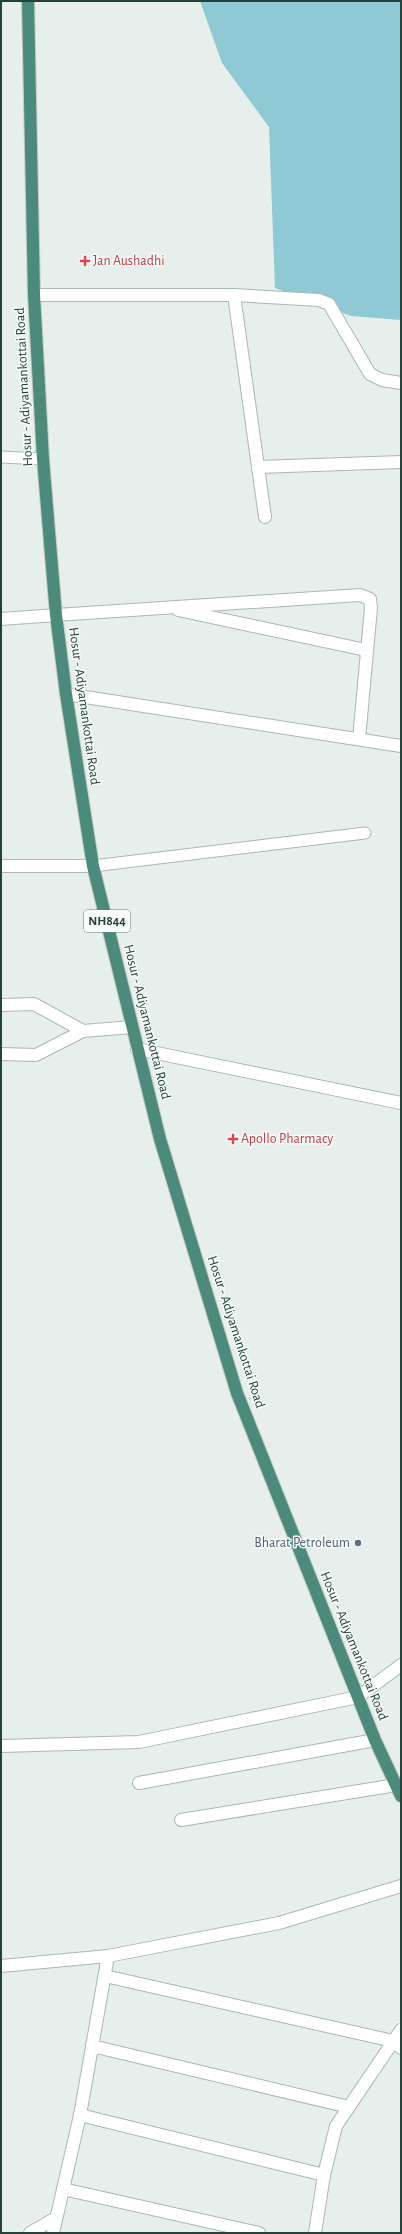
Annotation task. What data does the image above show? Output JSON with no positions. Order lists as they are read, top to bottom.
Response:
{
  "streets": {
    "highway": ["Hosur - Adiyamankottai Road", "NH844"]
  },
  "places": {
    "health": ["Jan Aushadhi", "Apollo Pharmacy"],
    "other": ["Bharat Petroleum"]
  }
}
